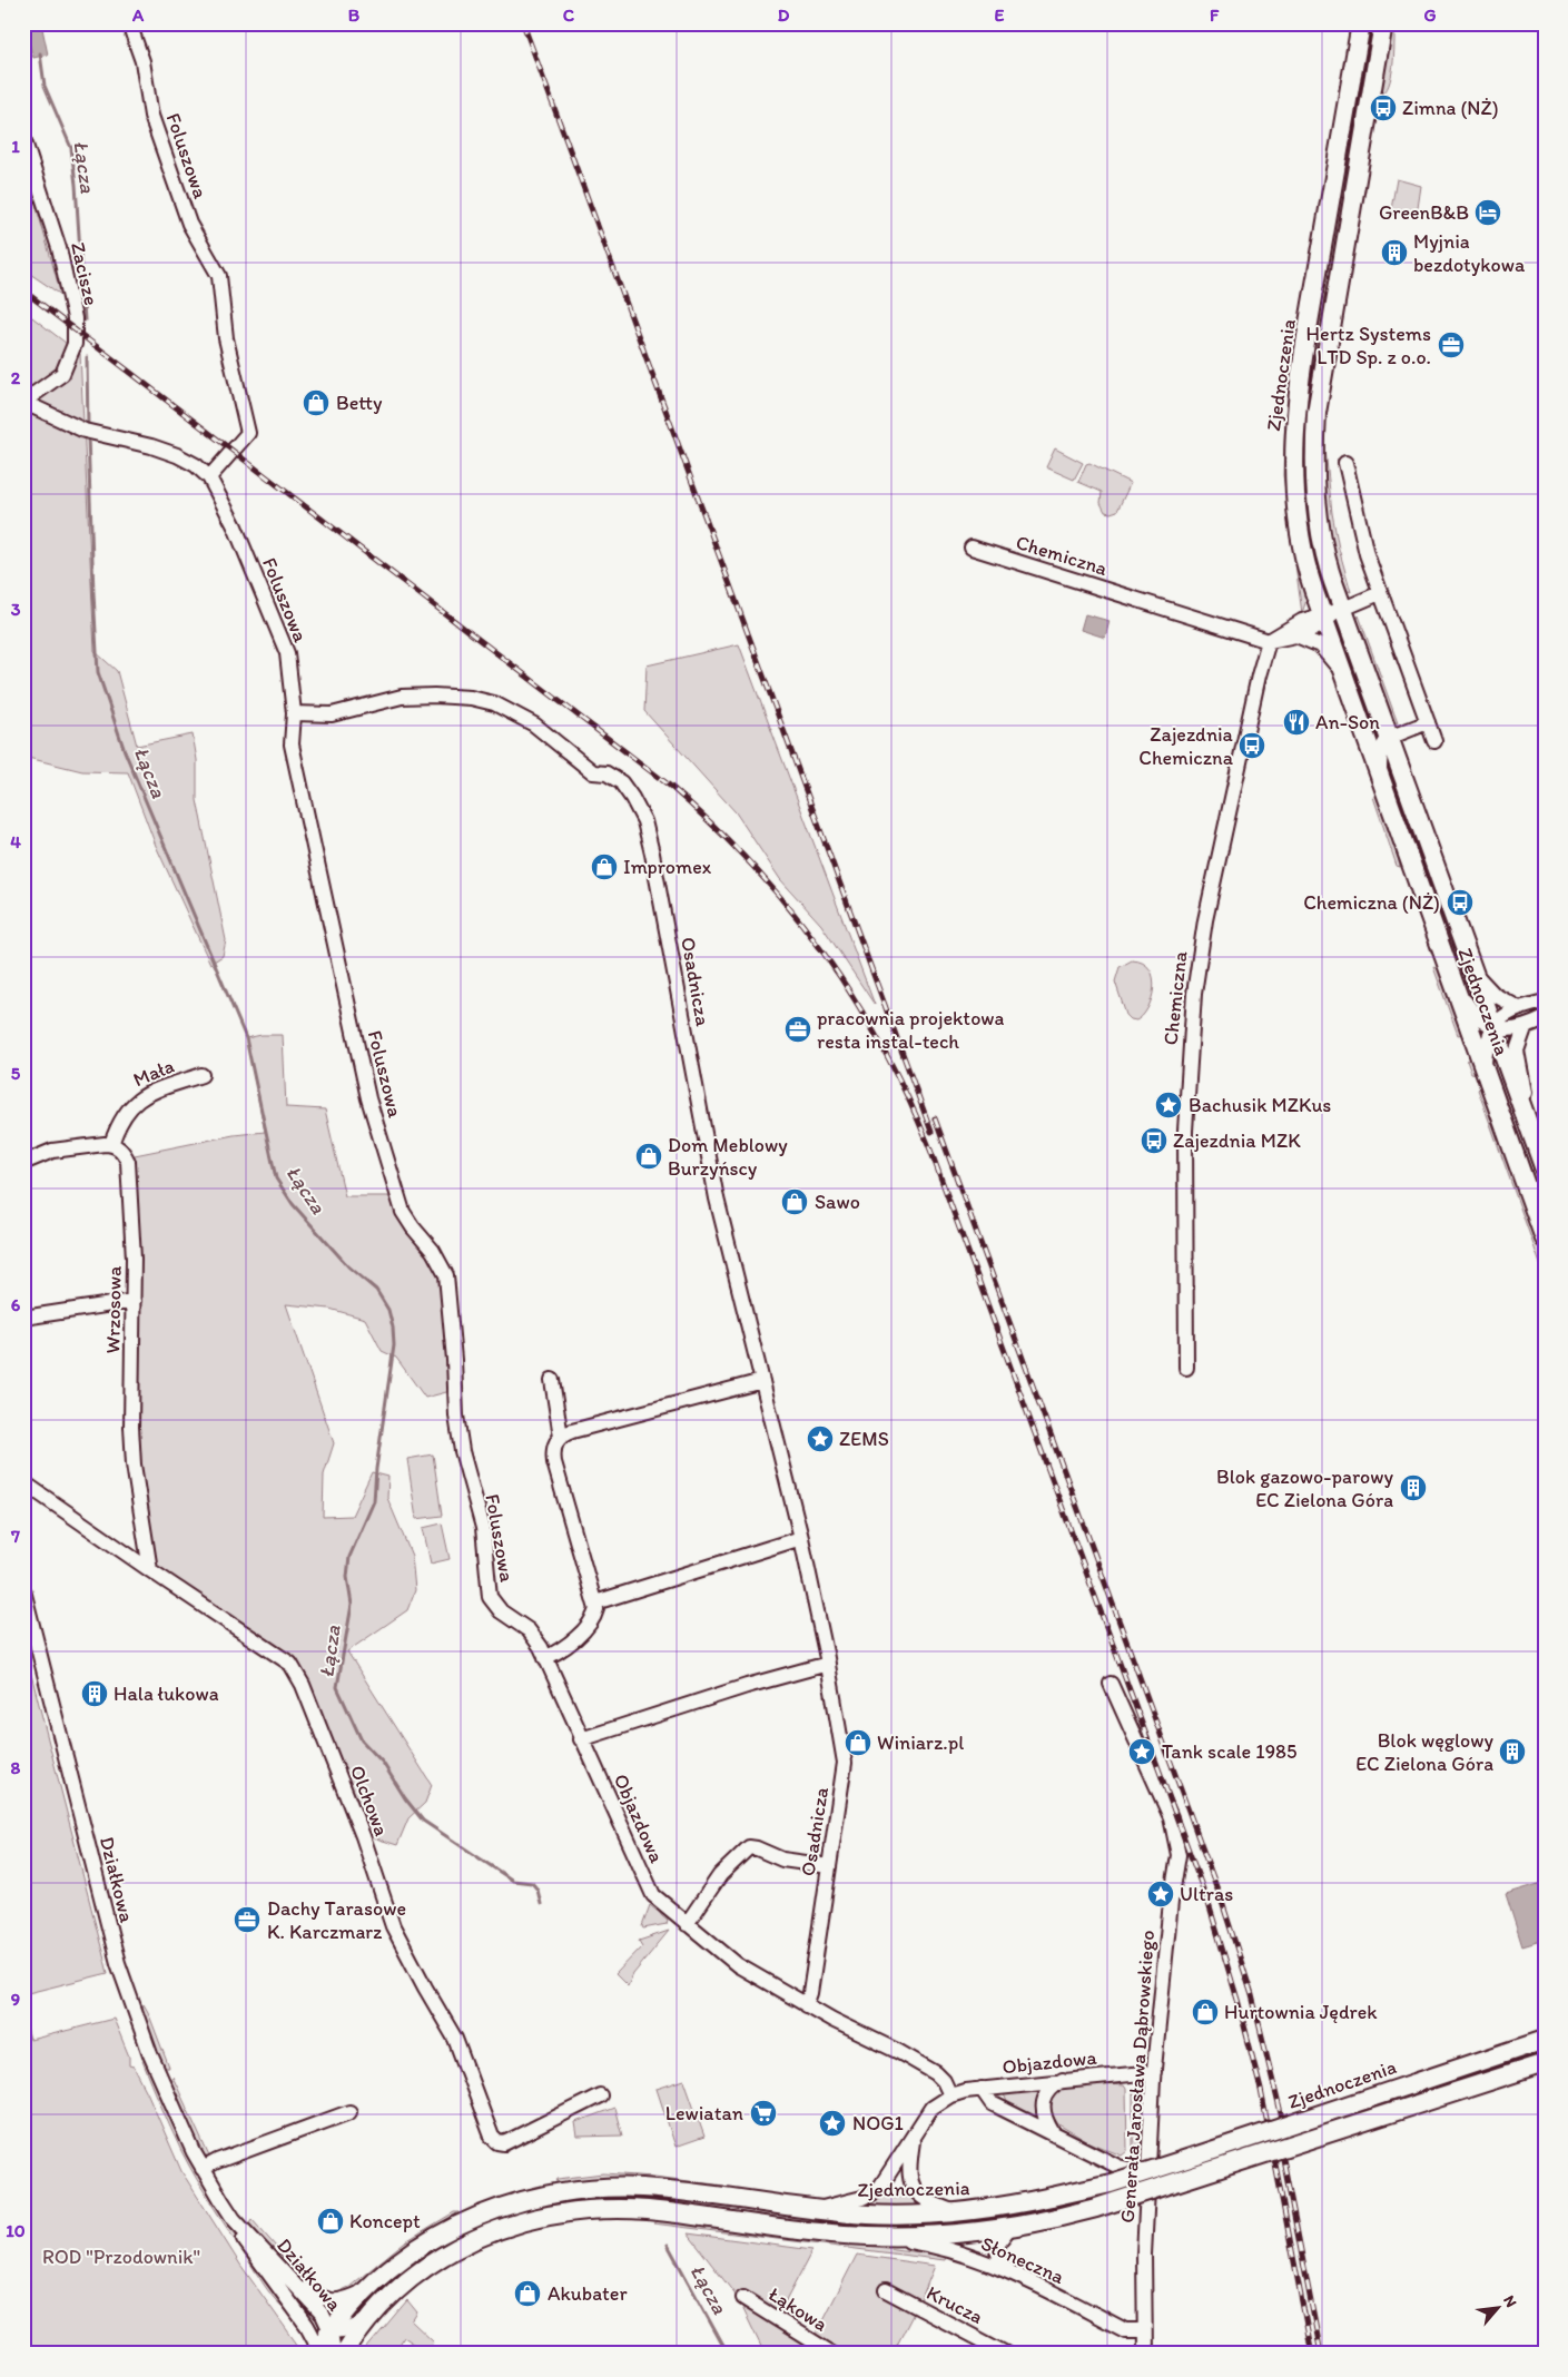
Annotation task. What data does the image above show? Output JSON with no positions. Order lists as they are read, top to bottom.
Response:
{
  "streets": {
    "main road": ["Zjednoczenia"],
    "street": [
      "Foluszowa",
      "Zacisze",
      "Chemiczna",
      "Osadnicza",
      "Mała",
      "Wrzosowa",
      "Olchowa",
      "Objazdowa",
      "Działkowa",
      "Generała Jarosława Dąbrowskiego",
      "Słoneczna",
      "Krucza",
      "Łąkowa"
    ]
  },
  "crossings": [
    ["Foluszowa", "Zacisze"],
    ["Foluszowa", "Osadnicza"],
    ["Foluszowa", "Objazdowa"],
    ["Zjednoczenia", "Chemiczna"],
    ["Zjednoczenia", "Objazdowa"],
    ["Zjednoczenia", "Działkowa"],
    ["Zjednoczenia", "Słoneczna"],
    ["Osadnicza", "Objazdowa"],
    ["Mała", "Wrzosowa"],
    ["Wrzosowa", "Olchowa"],
    ["Objazdowa", "Generała Jarosława Dąbrowskiego"],
    ["Generała Jarosława Dąbrowskiego", "Słoneczna"]
  ],
  "water": ["Łącza"],
  "parks": ["ROD \"Przodownik\""],
  "places": {
    "bus stop": [
      "Zimna (NŻ)",
      "Zajezdnia Chemiczna",
      "Chemiczna (NŻ)",
      "Zajezdnia MZK"
    ],
    "hotel": ["GreenB&B"],
    "building": [
      "Myjnia bezdotykowa",
      "Blok gazowo-parowy EC Zielona Góra",
      "Hala łukowa",
      "Blok węglowy EC Zielona Góra"
    ],
    "office": ["Hertz Systems LTD Sp. z o.o.", "pracownia projektowa resta instal-tech", "Dachy Tarasowe K. Karczmarz"],
    "shop": [
      "Betty",
      "Impromex",
      "Dom Meblowy Burzyńscy",
      "Sawo",
      "Winiarz.pl",
      "Hurtownia Jędrek",
      "Koncept",
      "Akubater"
    ],
    "restaurant": ["An-Son"],
    "place": [
      "Bachusik MZKus",
      "ZEMS",
      "Tank scale 1985",
      "Ultras",
      "NOG1"
    ],
    "supermarket": ["Lewiatan"]
  },
  "north": "top right",
  "grid": {
    "columns": [
      "A",
      "B",
      "C",
      "D",
      "E",
      "F",
      "G"
    ],
    "rows": [
      "1",
      "2",
      "3",
      "4",
      "5",
      "6",
      "7",
      "8",
      "9",
      "10"
    ]
  }
}
